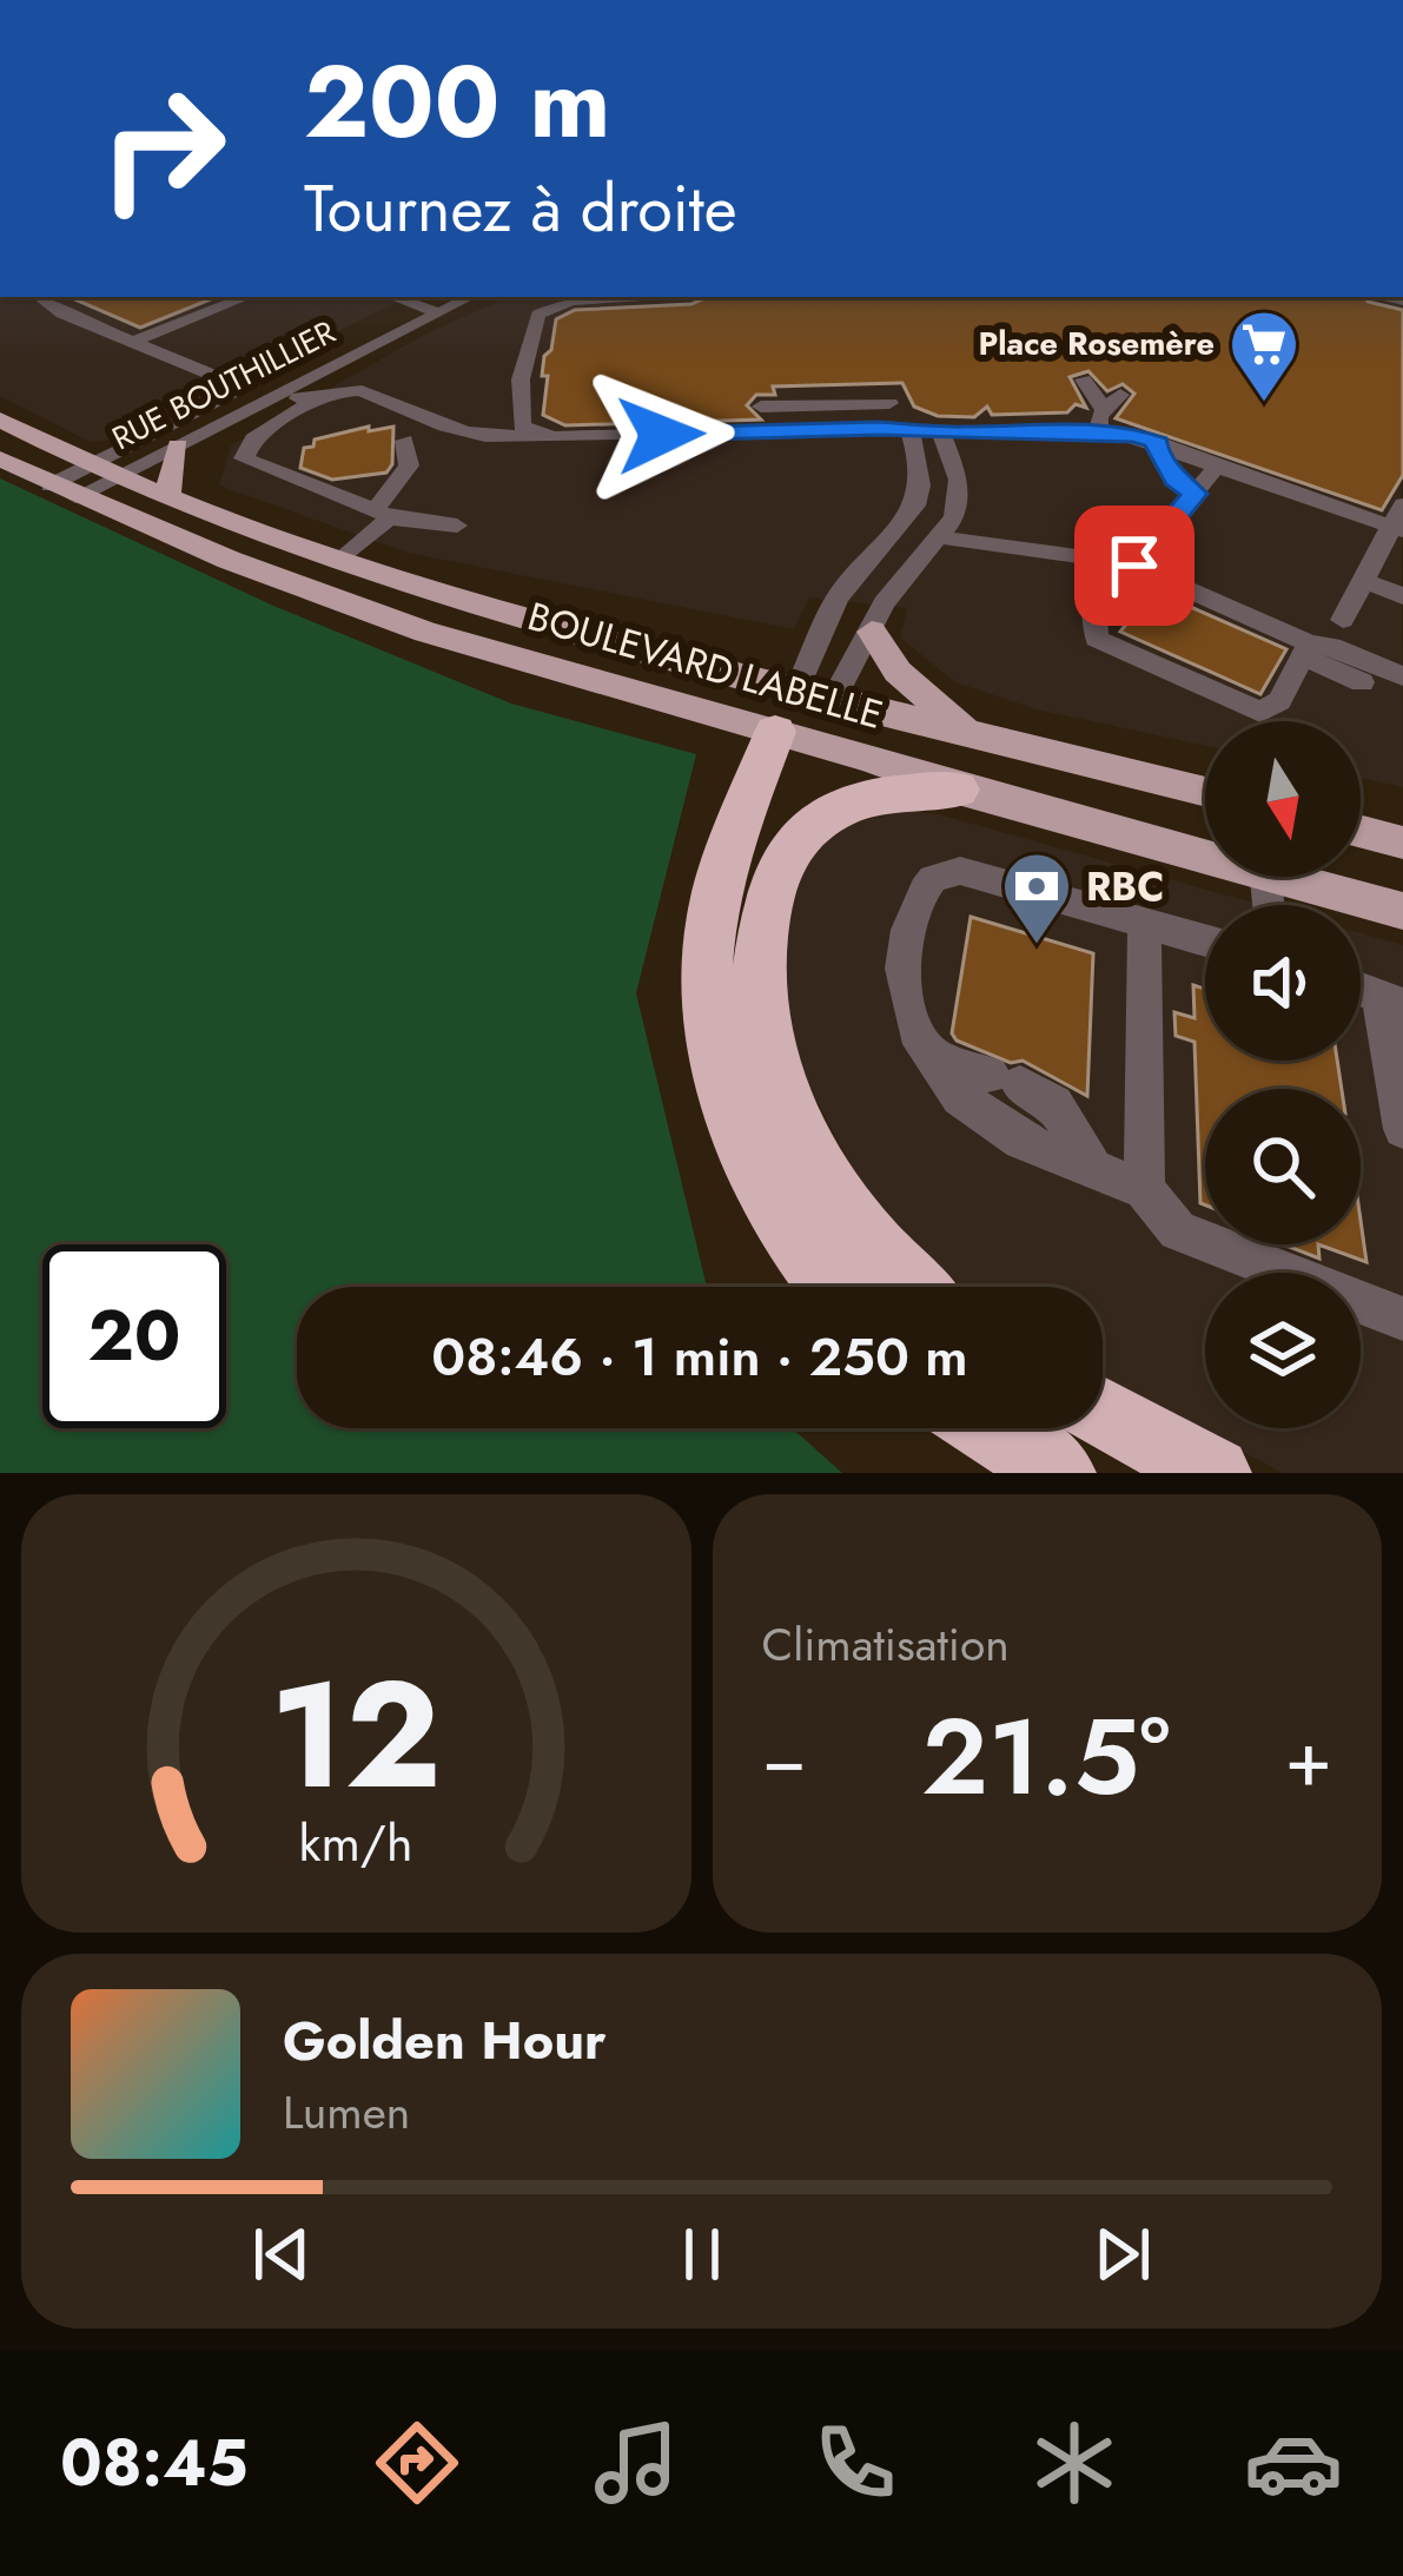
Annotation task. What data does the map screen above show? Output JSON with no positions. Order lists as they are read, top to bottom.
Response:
{
  "streets": {
    "main road": ["BOULEVARD LABELLE"],
    "street": ["RUE BOUTHILLIER"]
  },
  "crossings": [
    ["RUE BOUTHILLIER", "BOULEVARD LABELLE"]
  ],
  "places": {
    "supermarket": ["Place Rosemère"],
    "bank": ["RBC"]
  },
  "north": "bottom",
  "page": {
    "turn": ["200 m", "Tournez à droite"],
    "limit": "20",
    "trip": "08:46 · 1 min · 250 m",
    "tile": "Climatisation",
    "heat": ["−", "21.5°", "+"],
    "song": ["Golden Hour", "Lumen"],
    "tabs": "08:45",
    "gauge": ["12", "km/h"]
  }
}
